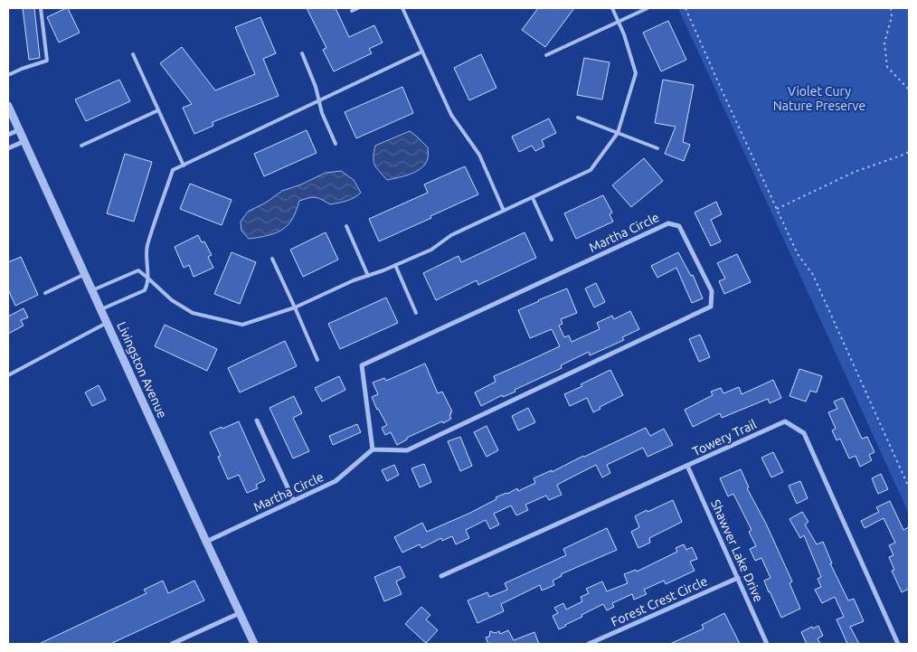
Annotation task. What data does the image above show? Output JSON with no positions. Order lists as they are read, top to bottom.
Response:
{
  "streets": {
    "street": [
      "Martha Circle",
      "Livingston Avenue",
      "Towery Trail",
      "Shawver Lake Drive",
      "Forest Crest Circle"
    ]
  },
  "crossings": [
    ["Martha Circle", "Livingston Avenue"],
    ["Towery Trail", "Shawver Lake Drive"],
    ["Shawver Lake Drive", "Forest Crest Circle"]
  ],
  "parks": ["Violet Cury Nature Preserve"]
}
